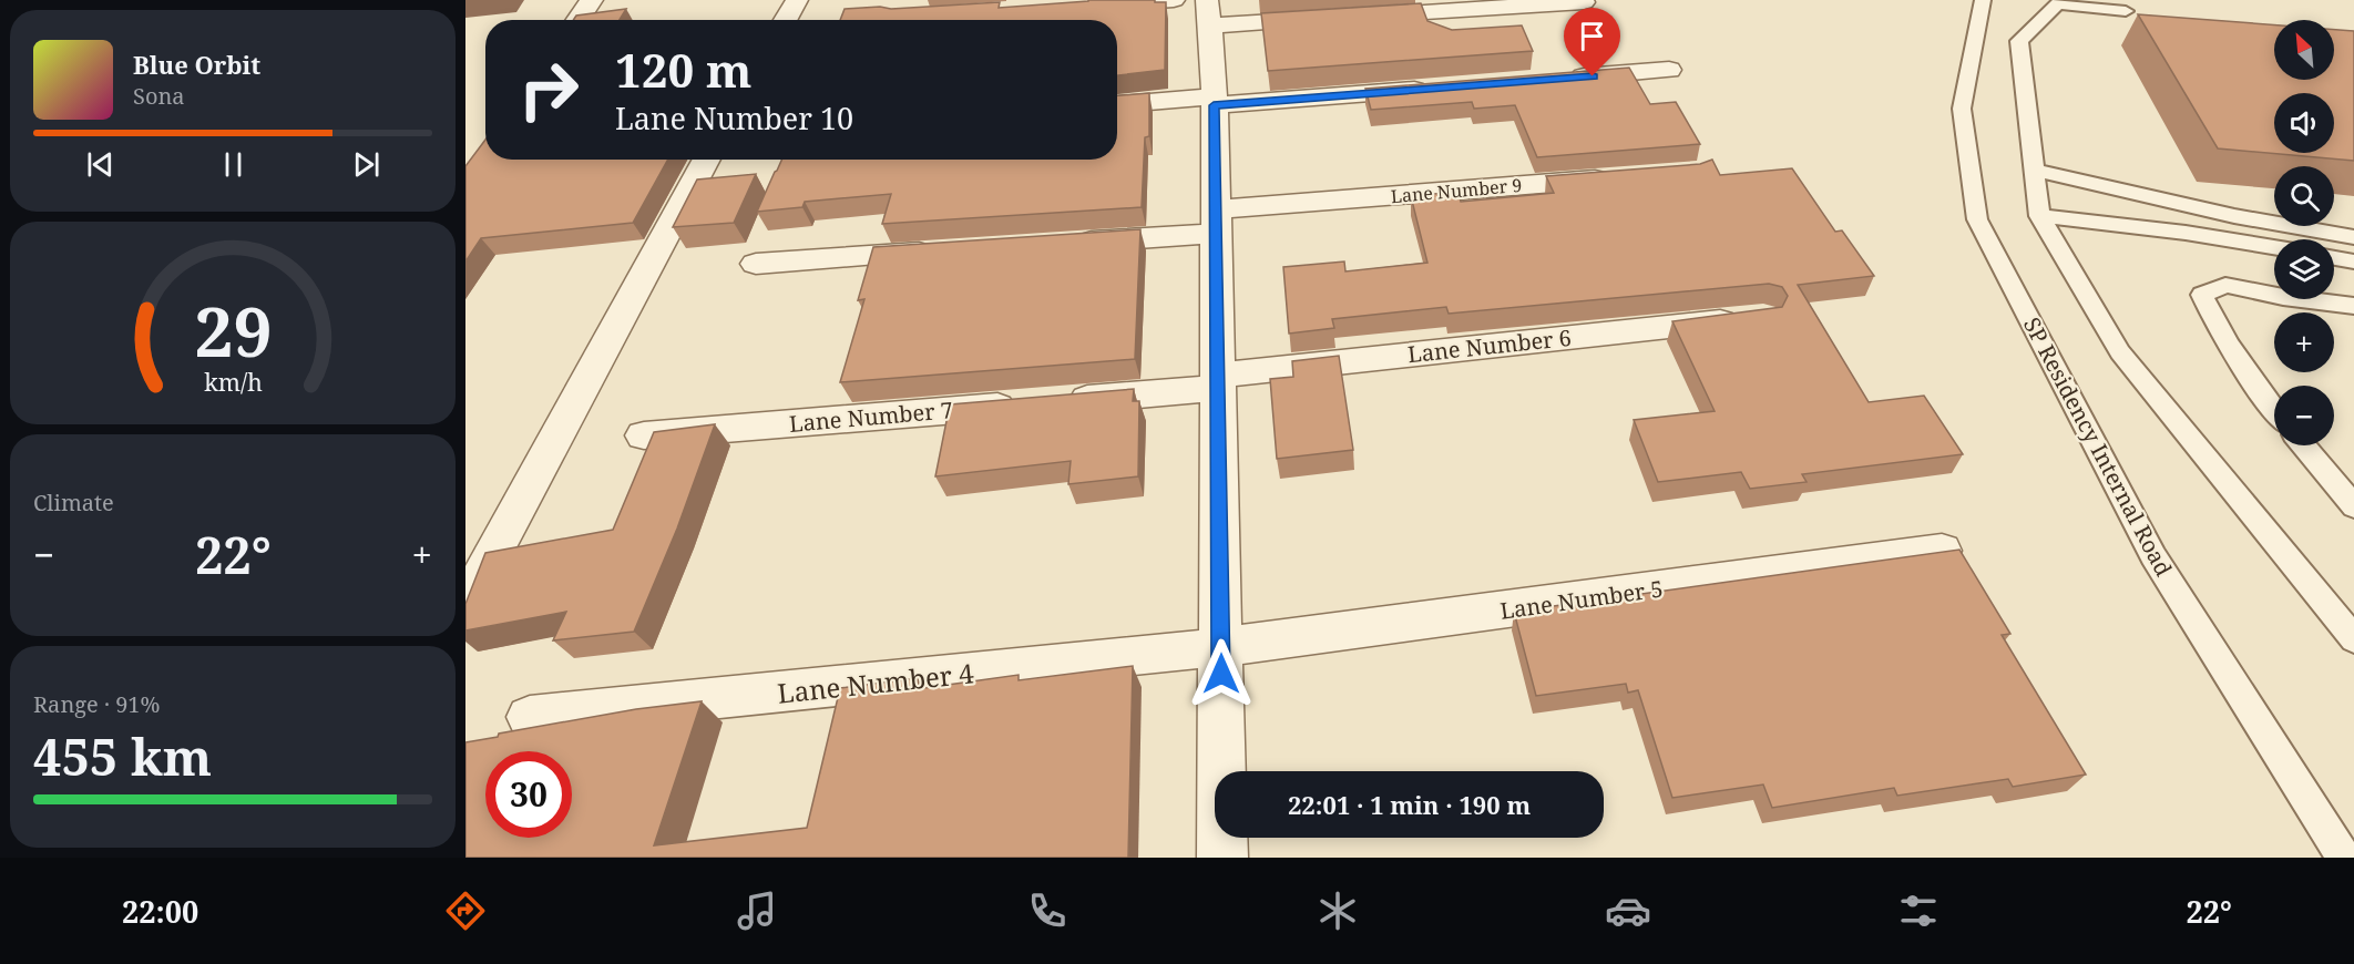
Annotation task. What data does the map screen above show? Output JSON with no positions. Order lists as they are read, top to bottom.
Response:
{
  "streets": {
    "street": [
      "Lane Number 9",
      "Lane Number 6",
      "Lane Number 7",
      "Lane Number 5",
      "Lane Number 4"
    ],
    "lane": ["SP Residency Internal Road"]
  },
  "crossings": [
    ["Lane Number 6", "Lane Number 7"],
    ["Lane Number 5", "Lane Number 4"]
  ],
  "north": "top left",
  "page": {
    "map_buttons": ["+", "−"],
    "turn": ["120 m", "Lane Number 10"],
    "song": ["Blue Orbit", "Sona"],
    "tile": [
      "Climate",
      ["Range · 91%", "455 km"]
    ],
    "heat": ["−", "22°", "+"],
    "limit": "30",
    "trip": "22:01 · 1 min · 190 m",
    "tabs": ["22:00", "22°"],
    "gauge": ["29", "km/h"]
  }
}
